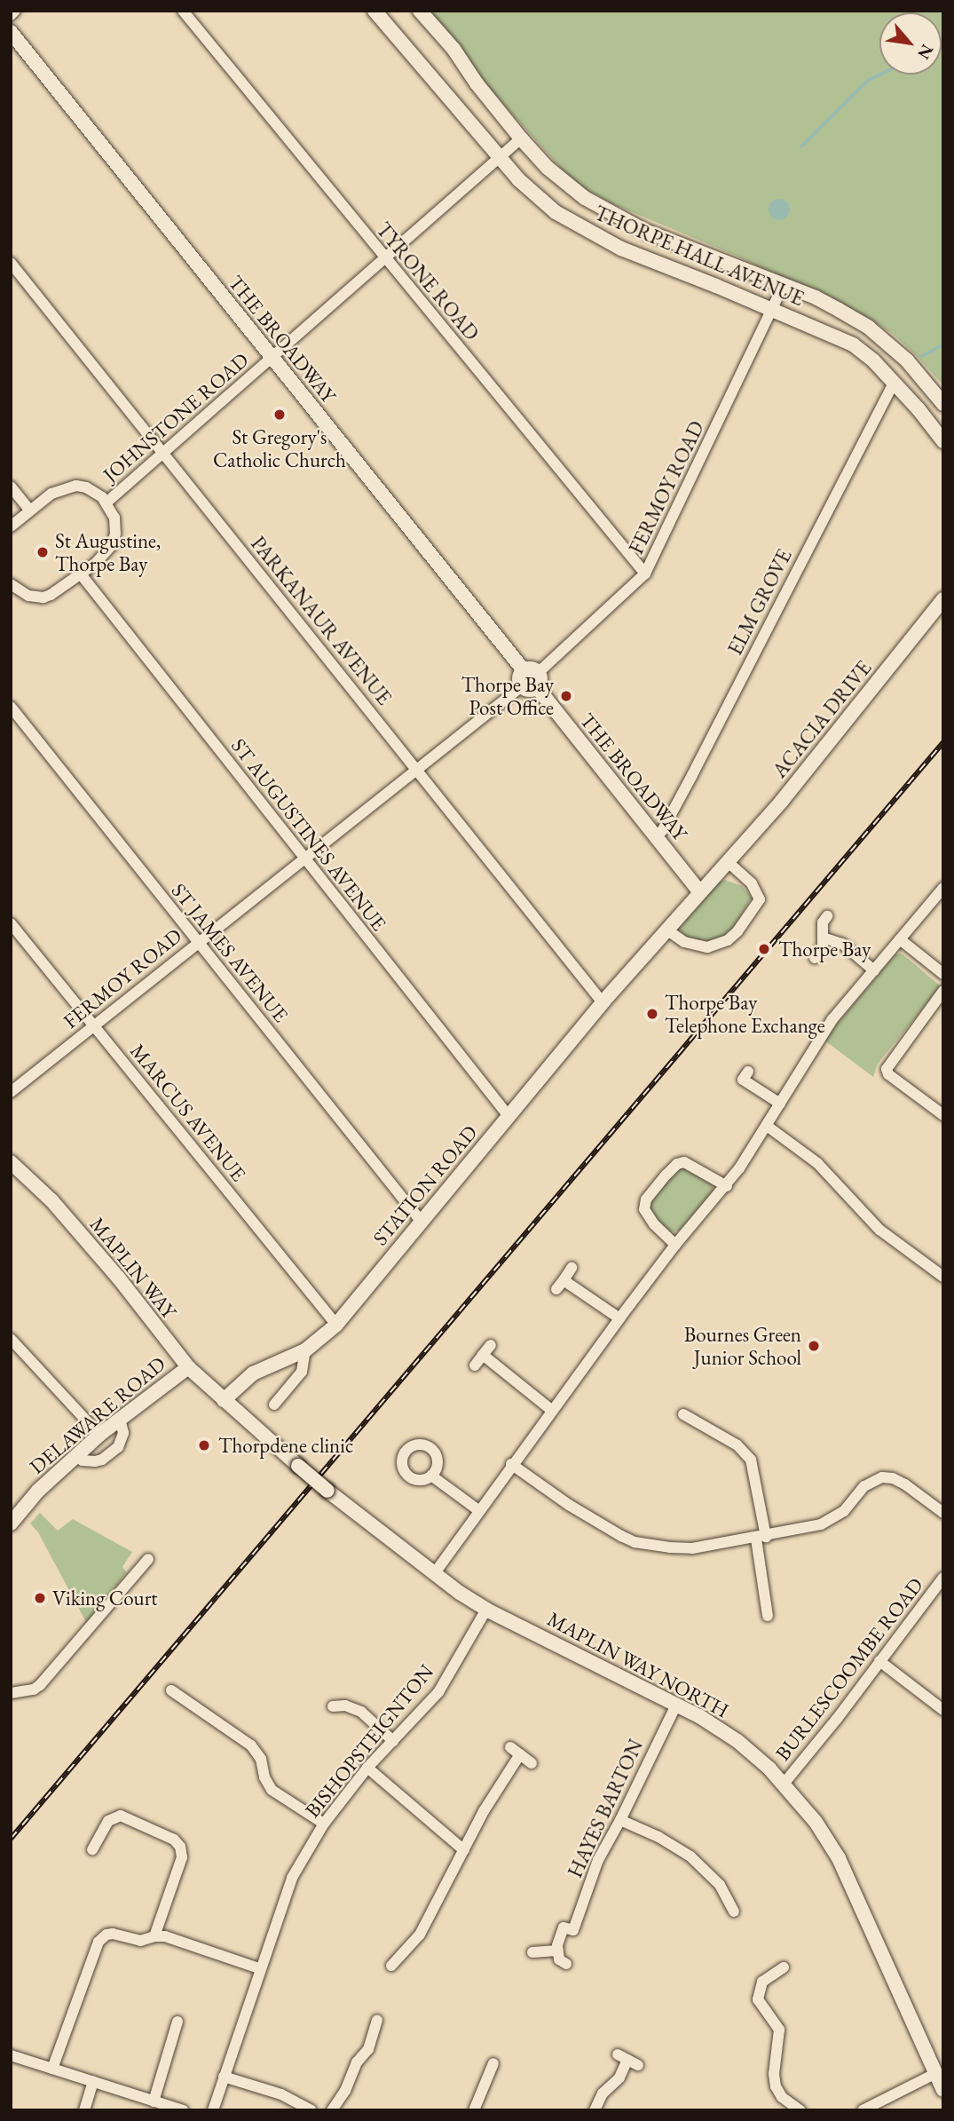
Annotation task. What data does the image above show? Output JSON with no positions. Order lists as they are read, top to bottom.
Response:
{
  "streets": {
    "street": [
      "THORPE HALL AVENUE",
      "TYRONE ROAD",
      "THE BROADWAY",
      "JOHNSTONE ROAD",
      "FERMOY ROAD",
      "ELM GROVE",
      "PARKANAUR AVENUE",
      "ACACIA DRIVE",
      "ST AUGUSTINES AVENUE",
      "ST JAMES AVENUE",
      "MARCUS AVENUE",
      "STATION ROAD",
      "MAPLIN WAY",
      "DELAWARE ROAD",
      "MAPLIN WAY NORTH",
      "BURLESCOOMBE ROAD",
      "BISHOPSTEIGNTON",
      "HAYES BARTON"
    ]
  },
  "crossings": [
    ["THORPE HALL AVENUE", "JOHNSTONE ROAD"],
    ["THORPE HALL AVENUE", "FERMOY ROAD"],
    ["THORPE HALL AVENUE", "ELM GROVE"],
    ["TYRONE ROAD", "JOHNSTONE ROAD"],
    ["TYRONE ROAD", "FERMOY ROAD"],
    ["THE BROADWAY", "JOHNSTONE ROAD"],
    ["THE BROADWAY", "FERMOY ROAD"],
    ["THE BROADWAY", "ELM GROVE"],
    ["THE BROADWAY", "ACACIA DRIVE"],
    ["JOHNSTONE ROAD", "PARKANAUR AVENUE"],
    ["JOHNSTONE ROAD", "ST AUGUSTINES AVENUE"],
    ["FERMOY ROAD", "PARKANAUR AVENUE"],
    ["FERMOY ROAD", "ST AUGUSTINES AVENUE"],
    ["FERMOY ROAD", "ST JAMES AVENUE"],
    ["FERMOY ROAD", "MARCUS AVENUE"],
    ["PARKANAUR AVENUE", "ACACIA DRIVE"],
    ["ACACIA DRIVE", "STATION ROAD"],
    ["ST AUGUSTINES AVENUE", "STATION ROAD"],
    ["ST JAMES AVENUE", "STATION ROAD"],
    ["MARCUS AVENUE", "STATION ROAD"],
    ["STATION ROAD", "MAPLIN WAY"],
    ["STATION ROAD", "MAPLIN WAY NORTH"],
    ["MAPLIN WAY", "DELAWARE ROAD"],
    ["MAPLIN WAY", "MAPLIN WAY NORTH"],
    ["MAPLIN WAY NORTH", "BURLESCOOMBE ROAD"],
    ["MAPLIN WAY NORTH", "BISHOPSTEIGNTON"],
    ["MAPLIN WAY NORTH", "HAYES BARTON"]
  ],
  "places": [
    "St Gregory's Catholic Church",
    "St Augustine, Thorpe Bay",
    "Thorpe Bay Post Office",
    "Thorpe Bay",
    "Thorpe Bay Telephone Exchange",
    "Bournes Green Junior School",
    "Thorpdene clinic",
    "Viking Court"
  ],
  "north": "bottom right"
}
